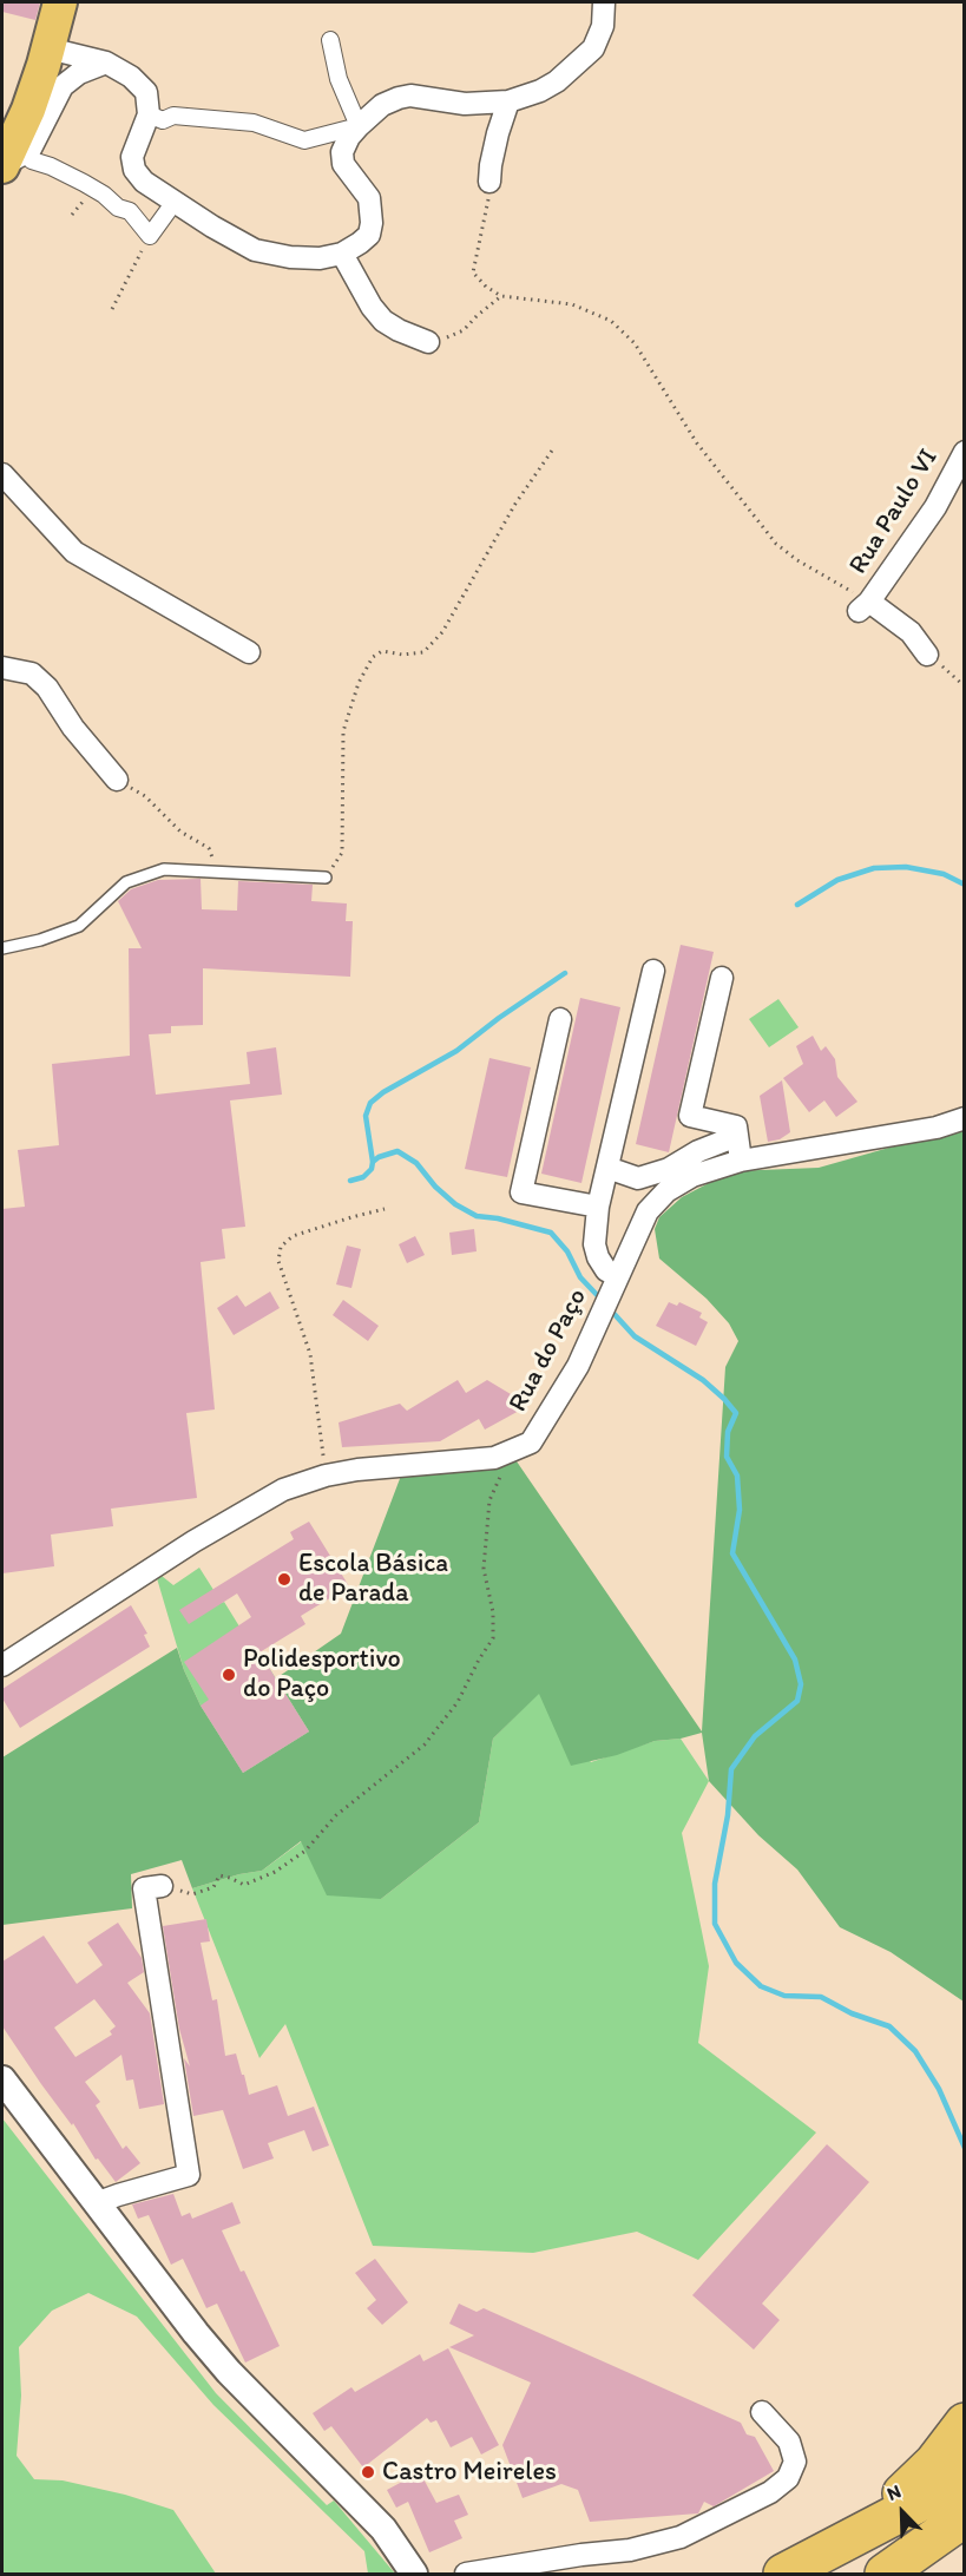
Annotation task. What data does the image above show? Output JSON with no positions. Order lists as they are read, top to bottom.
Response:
{
  "streets": {
    "street": ["Rua Paulo VI", "Rua do Paço"]
  },
  "places": ["Escola Básica de Parada", "Polidesportivo do Paço", "Castro Meireles"],
  "north": "top left"
}
